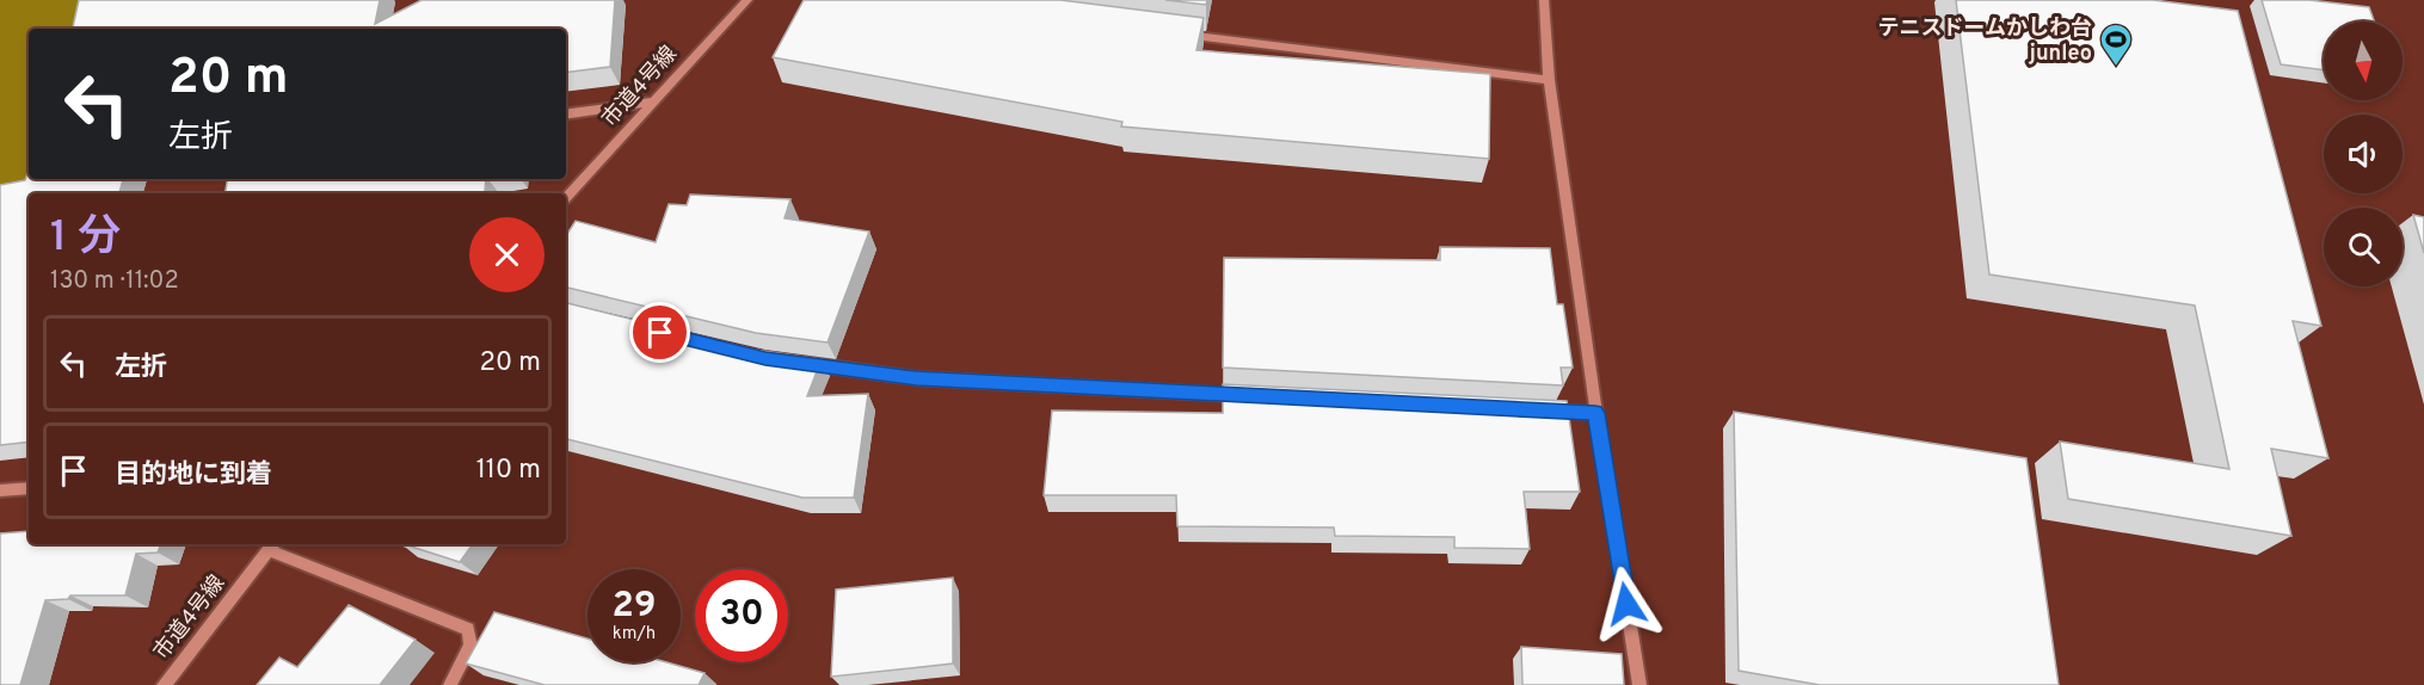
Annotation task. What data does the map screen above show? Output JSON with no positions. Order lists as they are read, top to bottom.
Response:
{
  "streets": {
    "street": ["市道4号線"]
  },
  "places": {
    "sports": ["テニスドームかしわ台 junleo"]
  },
  "north": "bottom",
  "page": {
    "turn": ["20 m", "左折"],
    "heading": ["1 分", "130 m · 11:02"],
    "list": [
      {
        "name": "左折",
        "value": "20 m"
      },
      {
        "name": "目的地に到着",
        "value": "110 m"
      }
    ],
    "speed": "29 km/h",
    "limit": "30"
  }
}
